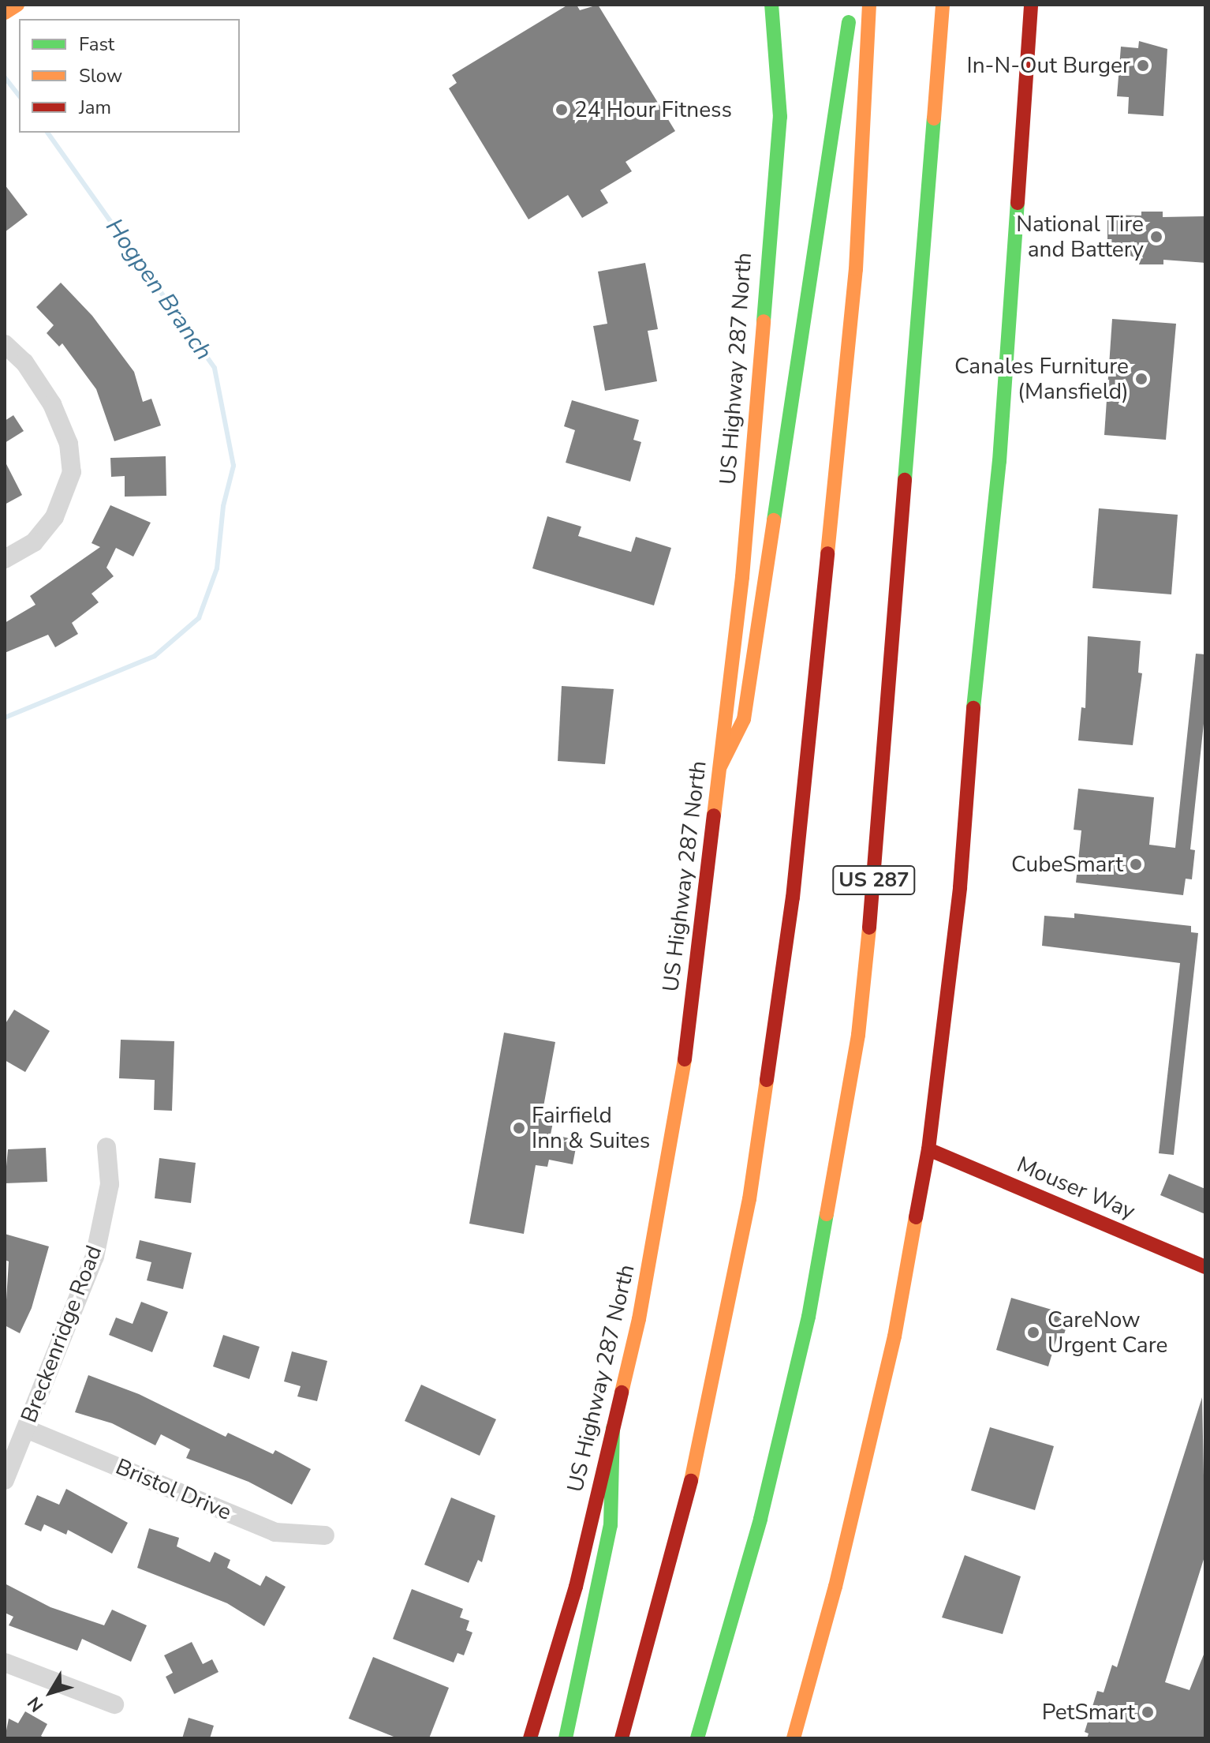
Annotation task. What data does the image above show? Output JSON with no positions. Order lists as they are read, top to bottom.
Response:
{
  "streets": {
    "main road": ["US Highway 287 North", "US 287", "Mouser Way"],
    "street": ["Breckenridge Road", "Bristol Drive"]
  },
  "crossings": [
    ["Breckenridge Road", "Bristol Drive"]
  ],
  "water": ["Hogpen Branch"],
  "places": [
    "In-N-Out Burger",
    "24 Hour Fitness",
    "National Tire and Battery",
    "Canales Furniture (Mansfield)",
    "CubeSmart",
    "Fairfield Inn & Suites",
    "CareNow Urgent Care",
    "PetSmart"
  ],
  "legend": ["Fast", "Slow", "Jam"],
  "north": "bottom left"
}
